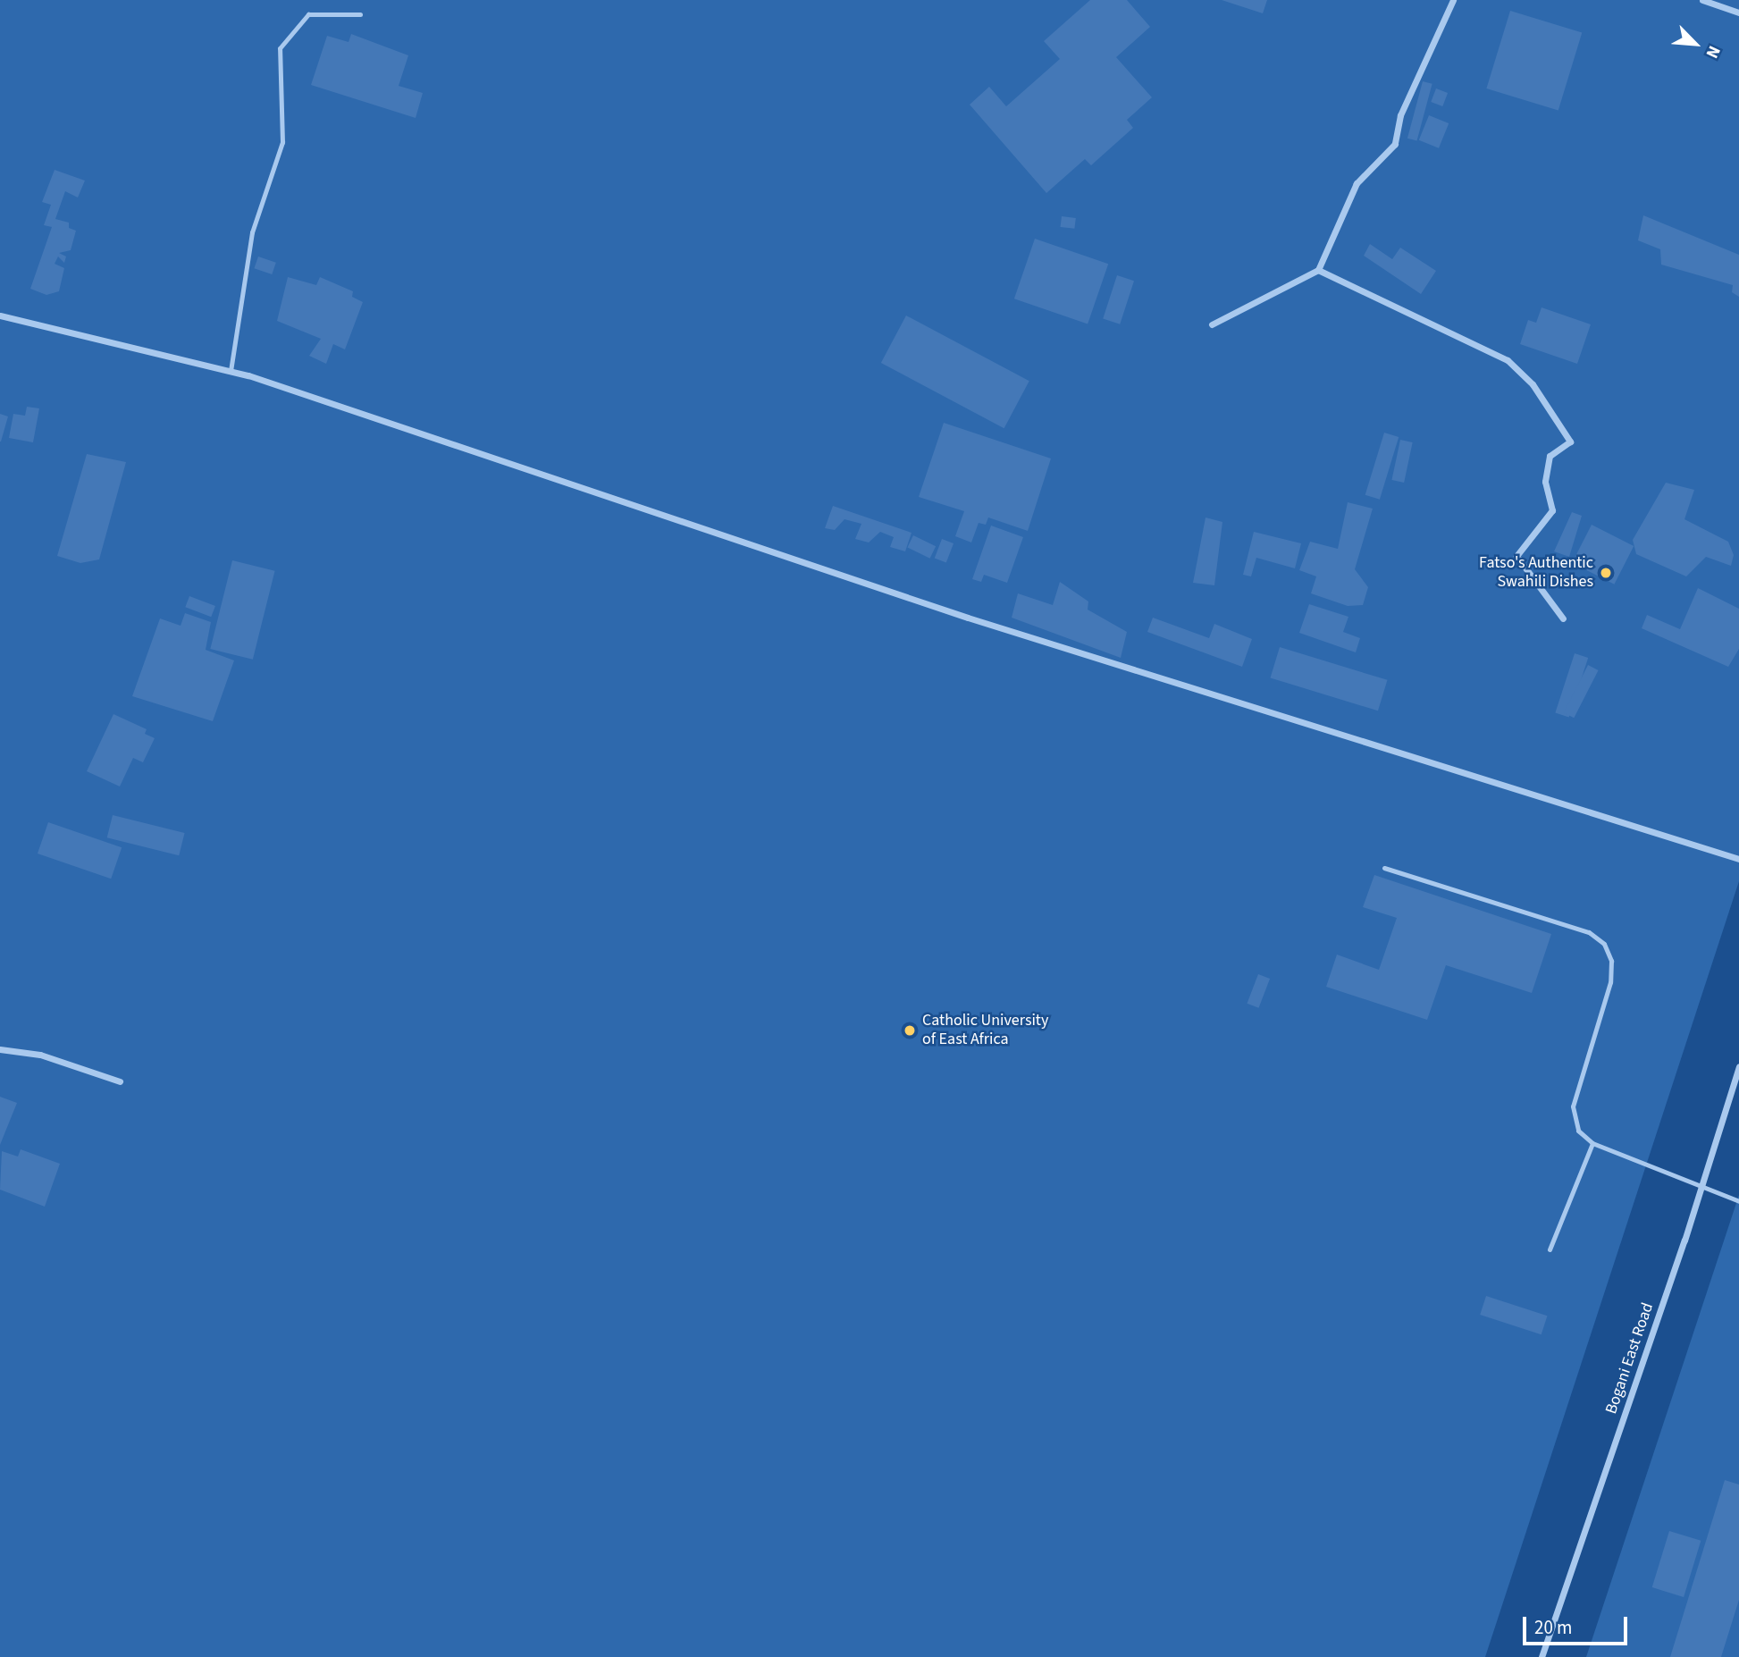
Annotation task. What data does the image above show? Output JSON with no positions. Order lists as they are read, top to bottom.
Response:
{
  "streets": {
    "street": ["Bogani East Road"]
  },
  "places": ["Fatso's Authentic Swahili Dishes", "Catholic University of East Africa"],
  "scale_bar": "20 m",
  "north": "bottom right"
}
